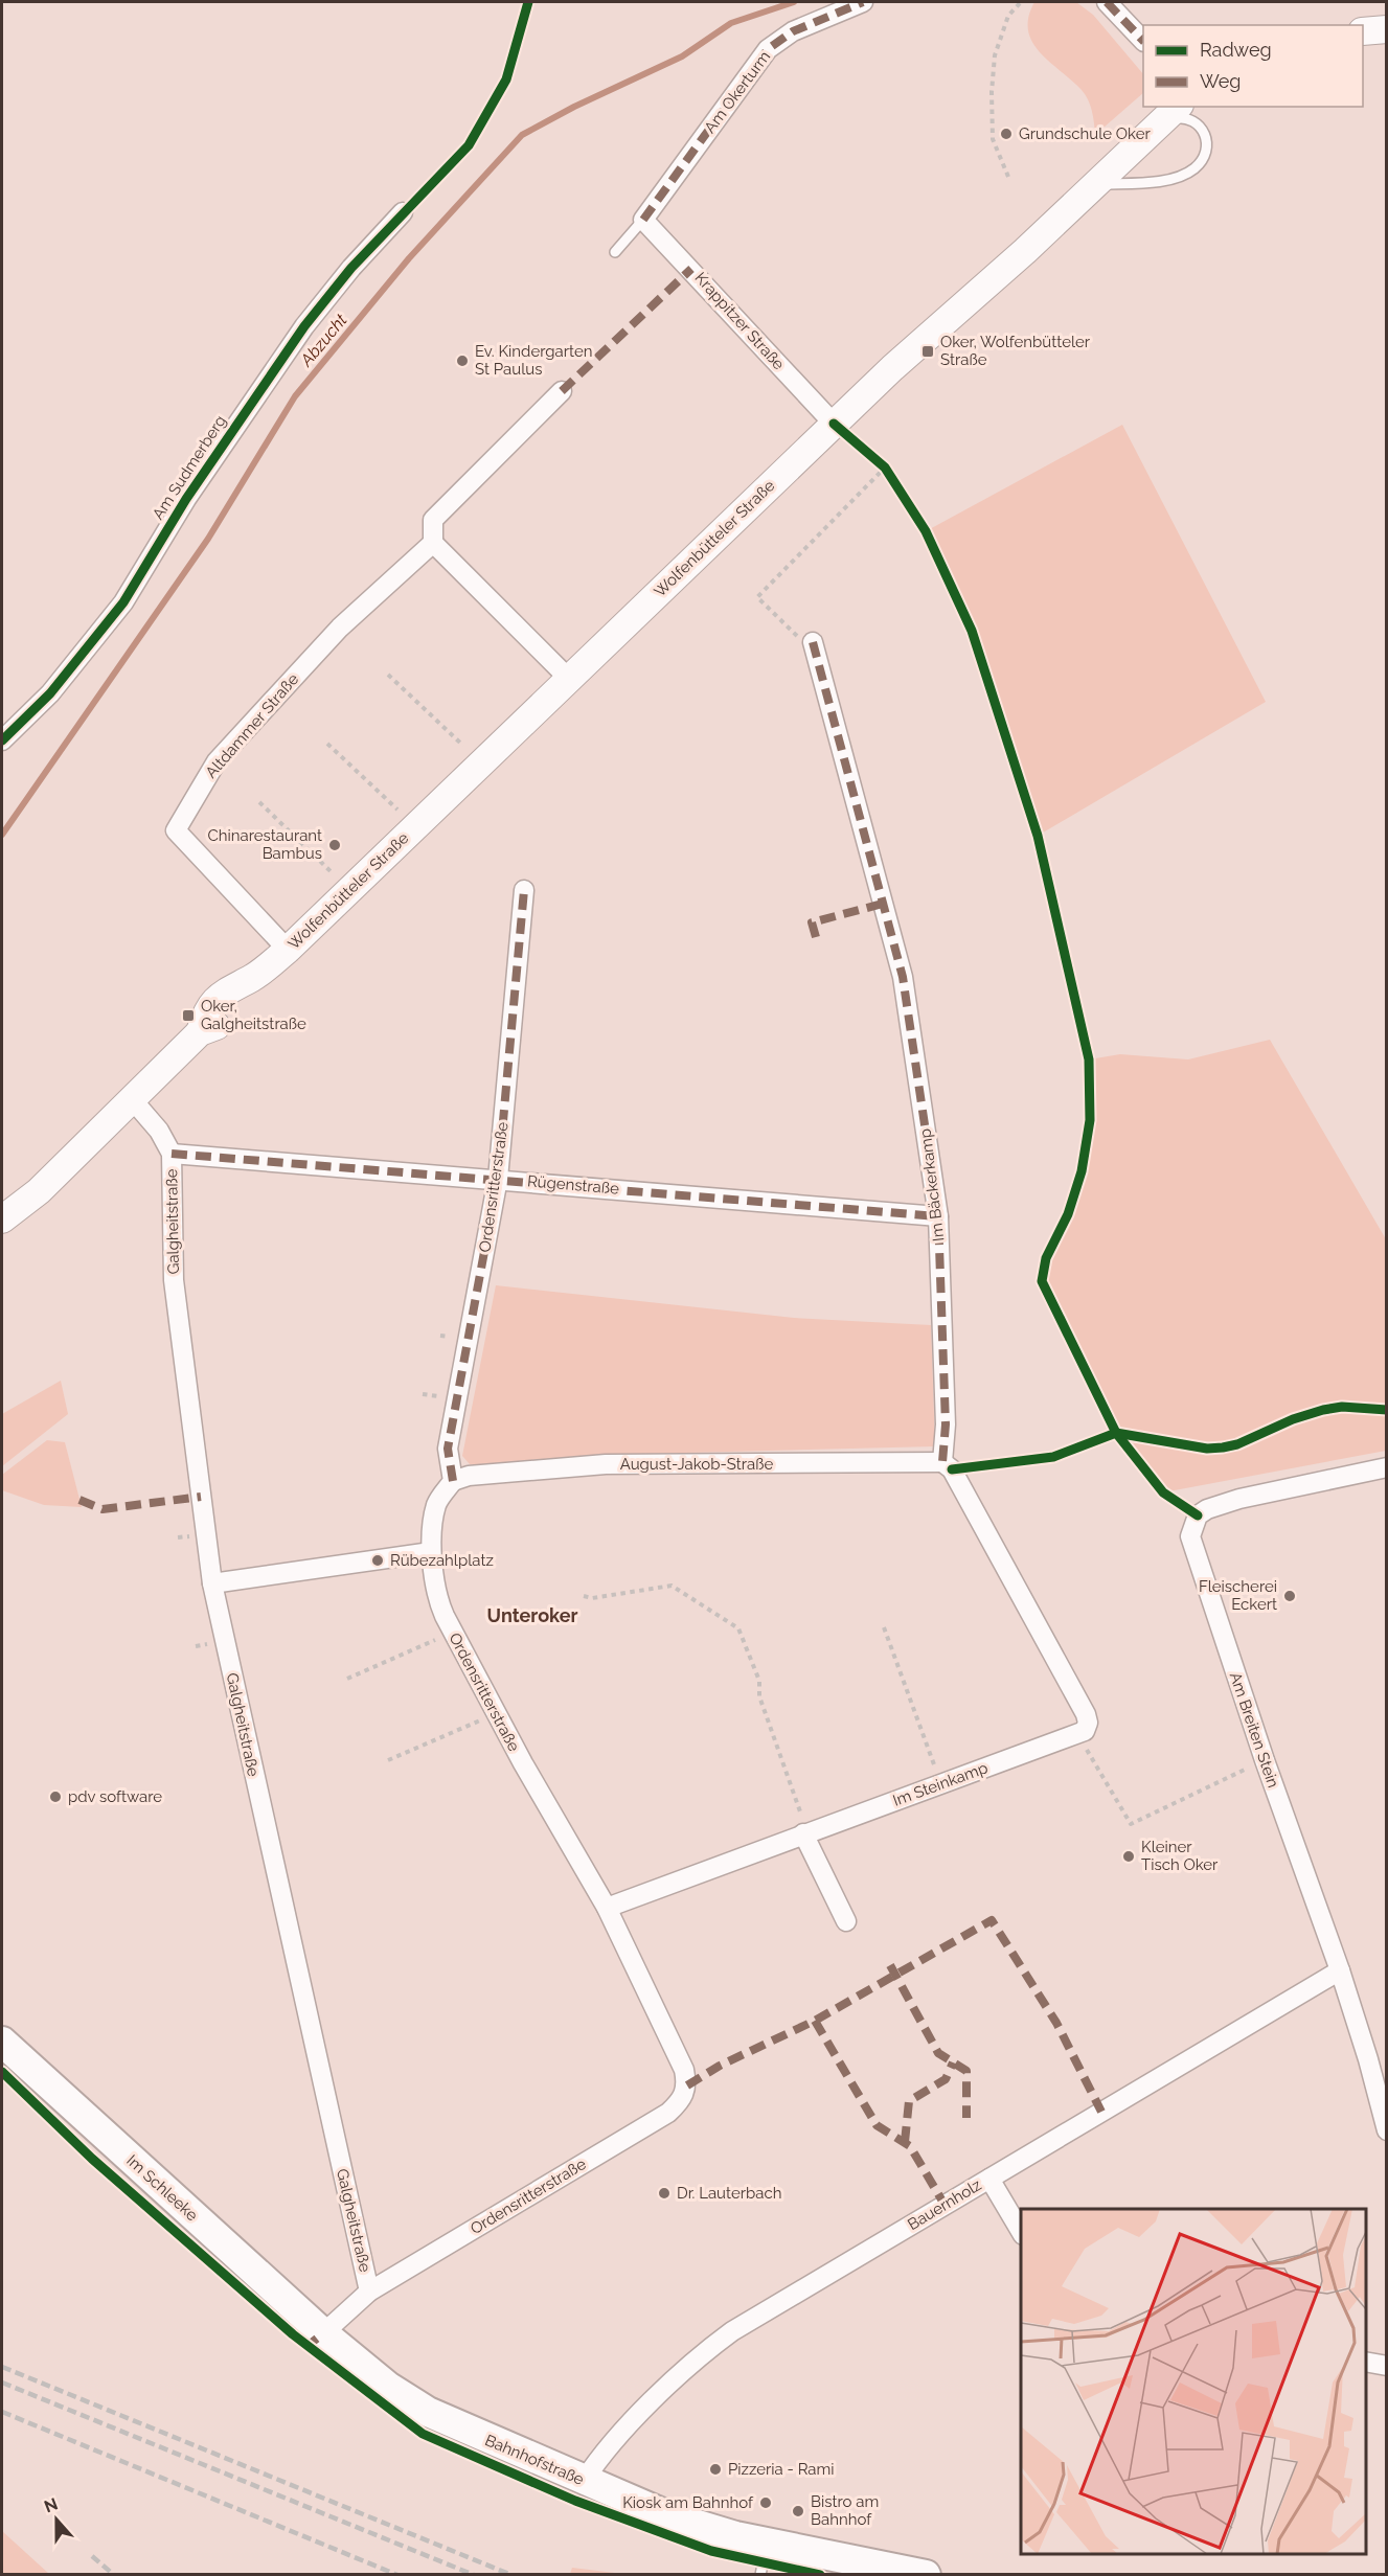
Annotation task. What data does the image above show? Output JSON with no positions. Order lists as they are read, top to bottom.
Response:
{
  "streets": {
    "main road": ["Wolfenbütteler Straße", "Im Schleeke", "Bahnhofstraße"],
    "street": [
      "Am Okerturm",
      "Krappitzer Straße",
      "Am Sudmerberg",
      "Altdammer Straße",
      "Rügenstraße",
      "Im Bäckerkamp",
      "Ordensritterstraße",
      "Galgheitstraße",
      "August-Jakob-Straße",
      "Am Breiten Stein",
      "Im Steinkamp",
      "Bauernholz"
    ]
  },
  "crossings": [
    ["Am Okerturm", "Krappitzer Straße"],
    ["Krappitzer Straße", "Wolfenbütteler Straße"],
    ["Wolfenbütteler Straße", "Altdammer Straße"],
    ["Wolfenbütteler Straße", "Galgheitstraße"],
    ["Rügenstraße", "Im Bäckerkamp"],
    ["Rügenstraße", "Ordensritterstraße"],
    ["Rügenstraße", "Galgheitstraße"],
    ["Im Bäckerkamp", "August-Jakob-Straße"],
    ["Ordensritterstraße", "Galgheitstraße"],
    ["Ordensritterstraße", "August-Jakob-Straße"],
    ["Ordensritterstraße", "Im Steinkamp"],
    ["Galgheitstraße", "Im Schleeke"],
    ["Galgheitstraße", "Bahnhofstraße"],
    ["Am Breiten Stein", "Bauernholz"],
    ["Im Schleeke", "Bahnhofstraße"],
    ["Bauernholz", "Bahnhofstraße"]
  ],
  "districts": ["Unteroker"],
  "water": ["Abzucht"],
  "places": {
    "other": [
      "Grundschule Oker",
      "Ev. Kindergarten St Paulus",
      "Chinarestaurant Bambus",
      "Rübezahlplatz",
      "Fleischerei Eckert",
      "pdv software",
      "Kleiner Tisch Oker",
      "Dr. Lauterbach",
      "Pizzeria - Rami",
      "Kiosk am Bahnhof",
      "Bistro am Bahnhof"
    ],
    "transit": ["Oker, Wolfenbütteler Straße", "Oker, Galgheitstraße"]
  },
  "legend": ["Radweg", "Weg"],
  "north": "top"
}
